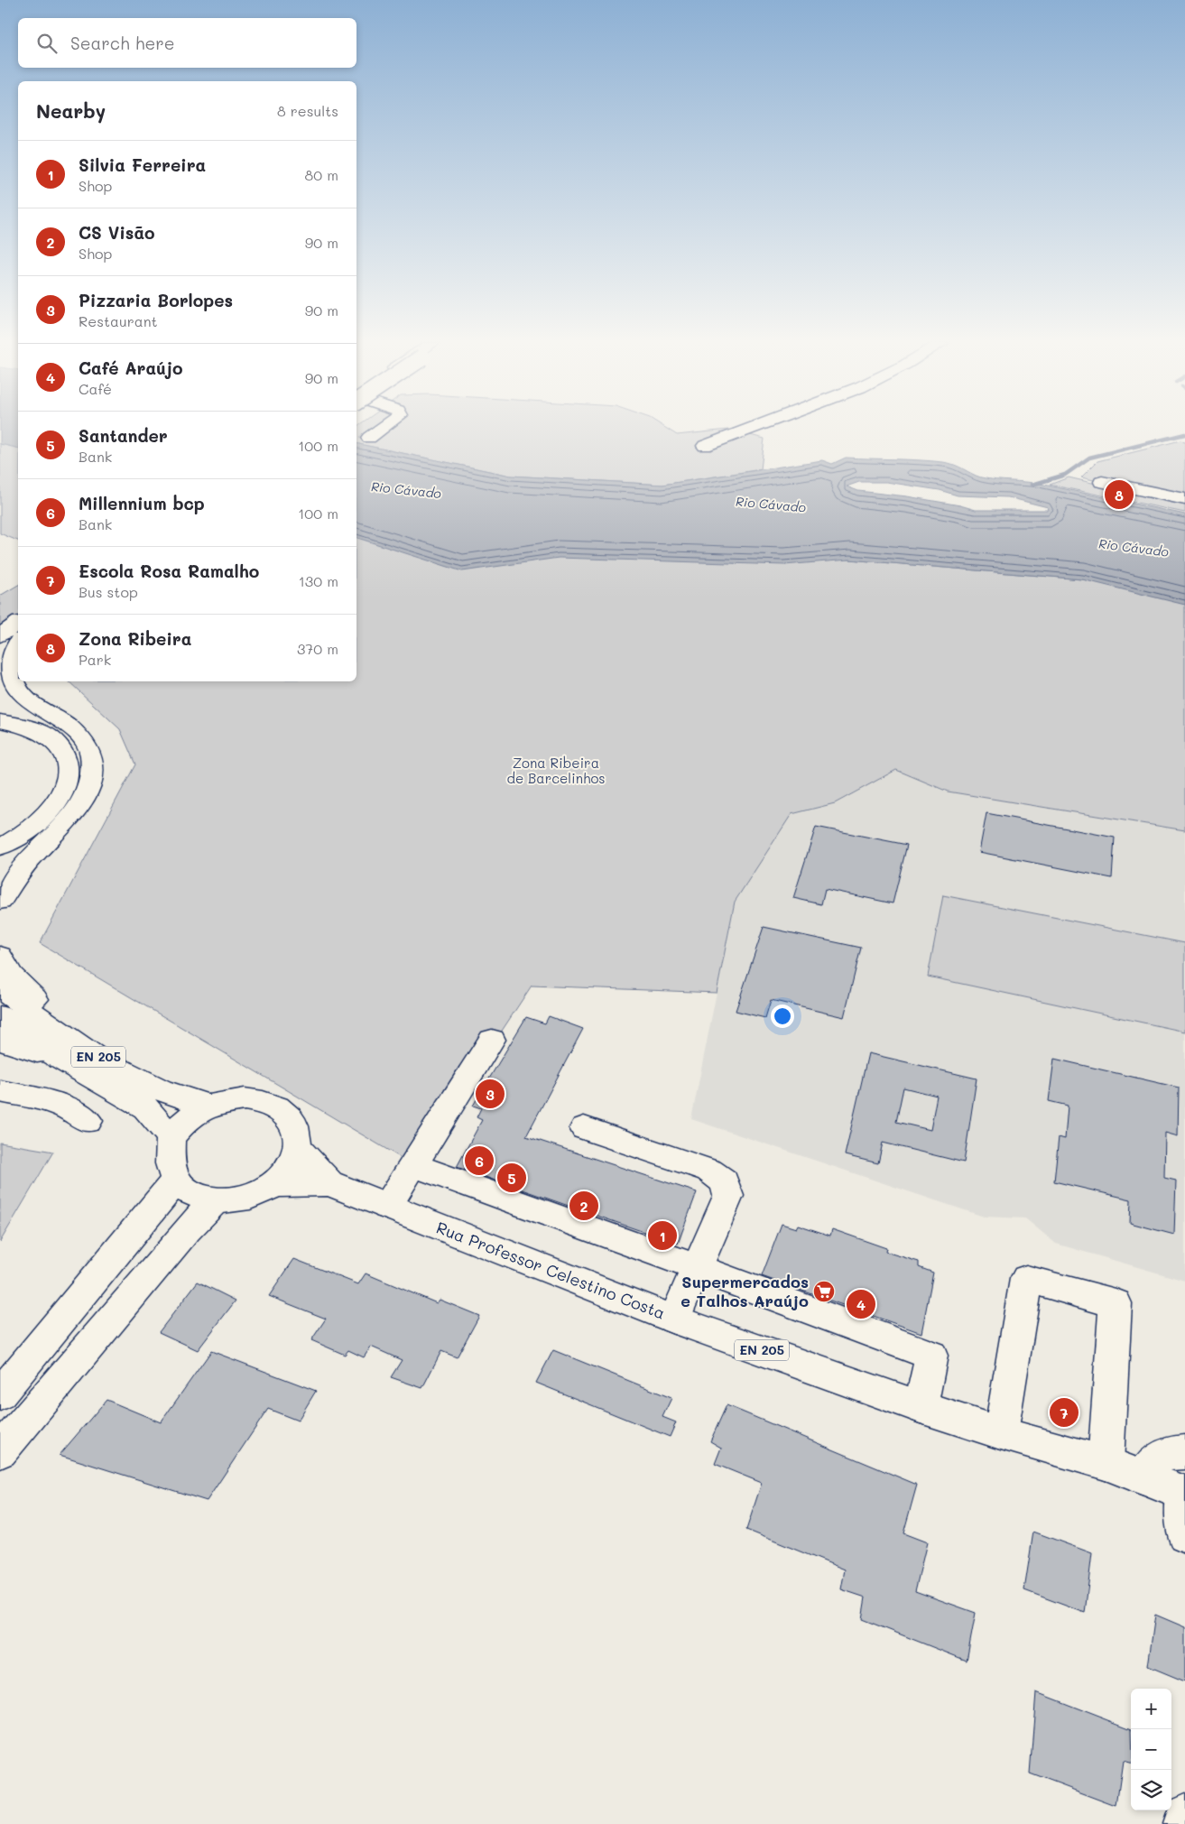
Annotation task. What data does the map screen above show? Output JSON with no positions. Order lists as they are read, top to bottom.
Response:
{
  "streets": {
    "main road": ["EN 205", "Rua Professor Celestino Costa"]
  },
  "crossings": [
    ["EN 205", "Rua Professor Celestino Costa"]
  ],
  "water": ["Rio Cávado"],
  "parks": ["Zona Ribeira de Barcelinhos"],
  "places": {
    "supermarket": ["Supermercados e Talhos Araújo"]
  },
  "page": {
    "search": "Search here",
    "heading": ["Nearby", "8 results"],
    "list": [
      {
        "mark": "1",
        "name": "Silvia Ferreira",
        "note": "Shop",
        "value": "80 m"
      },
      {
        "mark": "2",
        "name": "CS Visão",
        "note": "Shop",
        "value": "90 m"
      },
      {
        "mark": "3",
        "name": "Pizzaria Borlopes",
        "note": "Restaurant",
        "value": "90 m"
      },
      {
        "mark": "4",
        "name": "Café Araújo",
        "note": "Café",
        "value": "90 m"
      },
      {
        "mark": "5",
        "name": "Santander",
        "note": "Bank",
        "value": "100 m"
      },
      {
        "mark": "6",
        "name": "Millennium bcp",
        "note": "Bank",
        "value": "100 m"
      },
      {
        "mark": "7",
        "name": "Escola Rosa Ramalho",
        "note": "Bus stop",
        "value": "130 m"
      },
      {
        "mark": "8",
        "name": "Zona Ribeira",
        "note": "Park",
        "value": "370 m"
      }
    ],
    "pins": [
      "8",
      "3",
      "6",
      "5",
      "2",
      "1",
      "4",
      "7"
    ],
    "map_buttons": ["+", "−"]
  }
}
